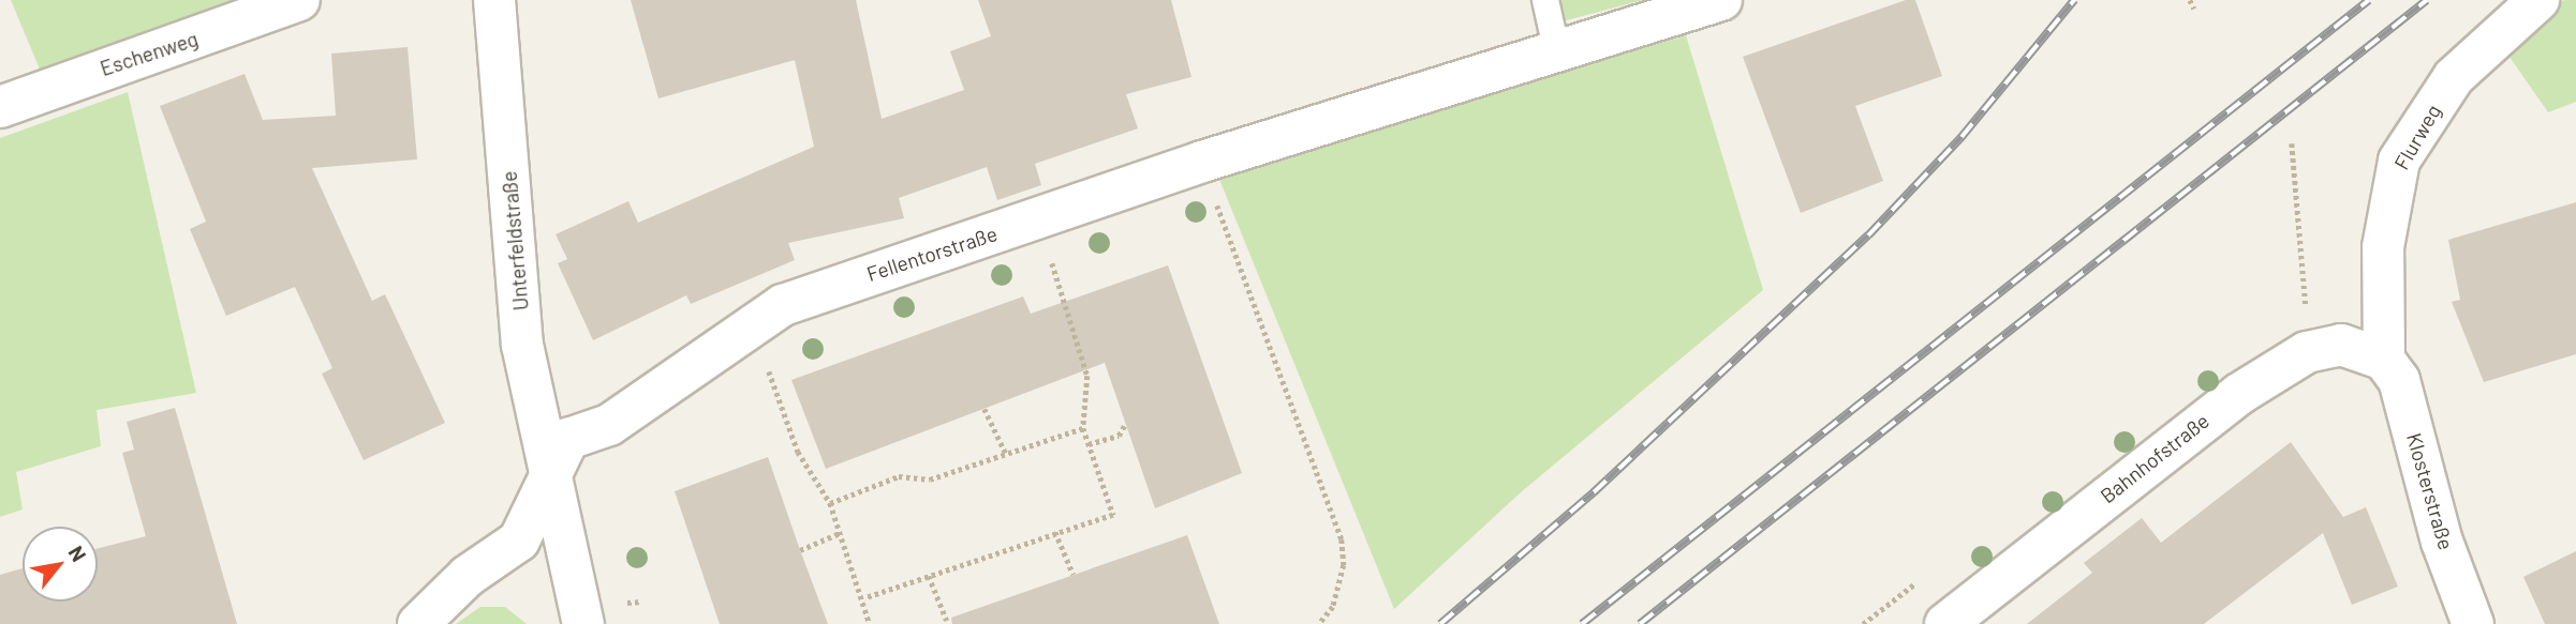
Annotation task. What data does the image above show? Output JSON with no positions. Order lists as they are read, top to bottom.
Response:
{
  "streets": {
    "street": [
      "Eschenweg",
      "Flurweg",
      "Unterfeldstraße",
      "Fellentorstraße",
      "Bahnhofstraße",
      "Klosterstraße"
    ]
  },
  "crossings": [
    ["Flurweg", "Bahnhofstraße"],
    ["Flurweg", "Klosterstraße"],
    ["Unterfeldstraße", "Fellentorstraße"],
    ["Bahnhofstraße", "Klosterstraße"]
  ],
  "north": "top right"
}
